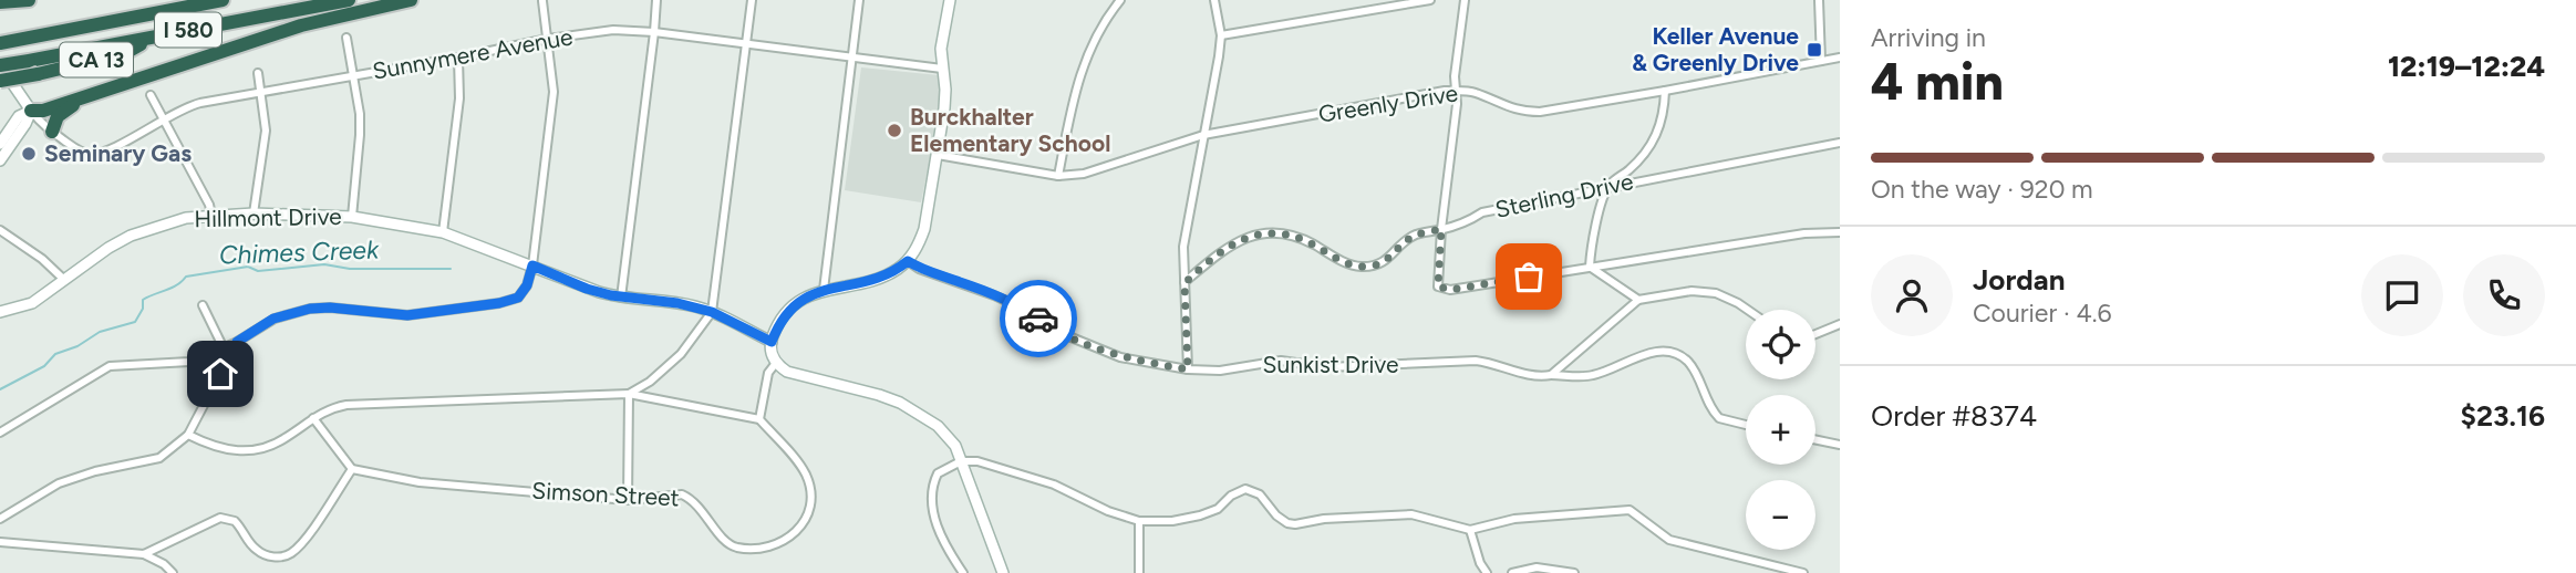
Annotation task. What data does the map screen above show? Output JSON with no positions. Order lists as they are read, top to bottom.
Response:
{
  "streets": {
    "highway": ["I 580", "CA 13"],
    "street": [
      "Sunnymere Avenue",
      "Greenly Drive",
      "Sterling Drive",
      "Hillmont Drive",
      "Sunkist Drive",
      "Simson Street"
    ]
  },
  "crossings": [
    ["I 580", "CA 13"]
  ],
  "water": ["Chimes Creek"],
  "places": {
    "transit": ["Keller Avenue & Greenly Drive"],
    "other": ["Burckhalter Elementary School", "Seminary Gas"]
  },
  "page": {
    "heading": ["4 min", "Arriving in", "12:19–12:24"],
    "panel": [
      "Jordan",
      "Courier · 4.6",
      "Order #8374",
      "$23.16"
    ],
    "bar": "On the way · 920 m",
    "map_buttons": ["+", "−"]
  }
}
